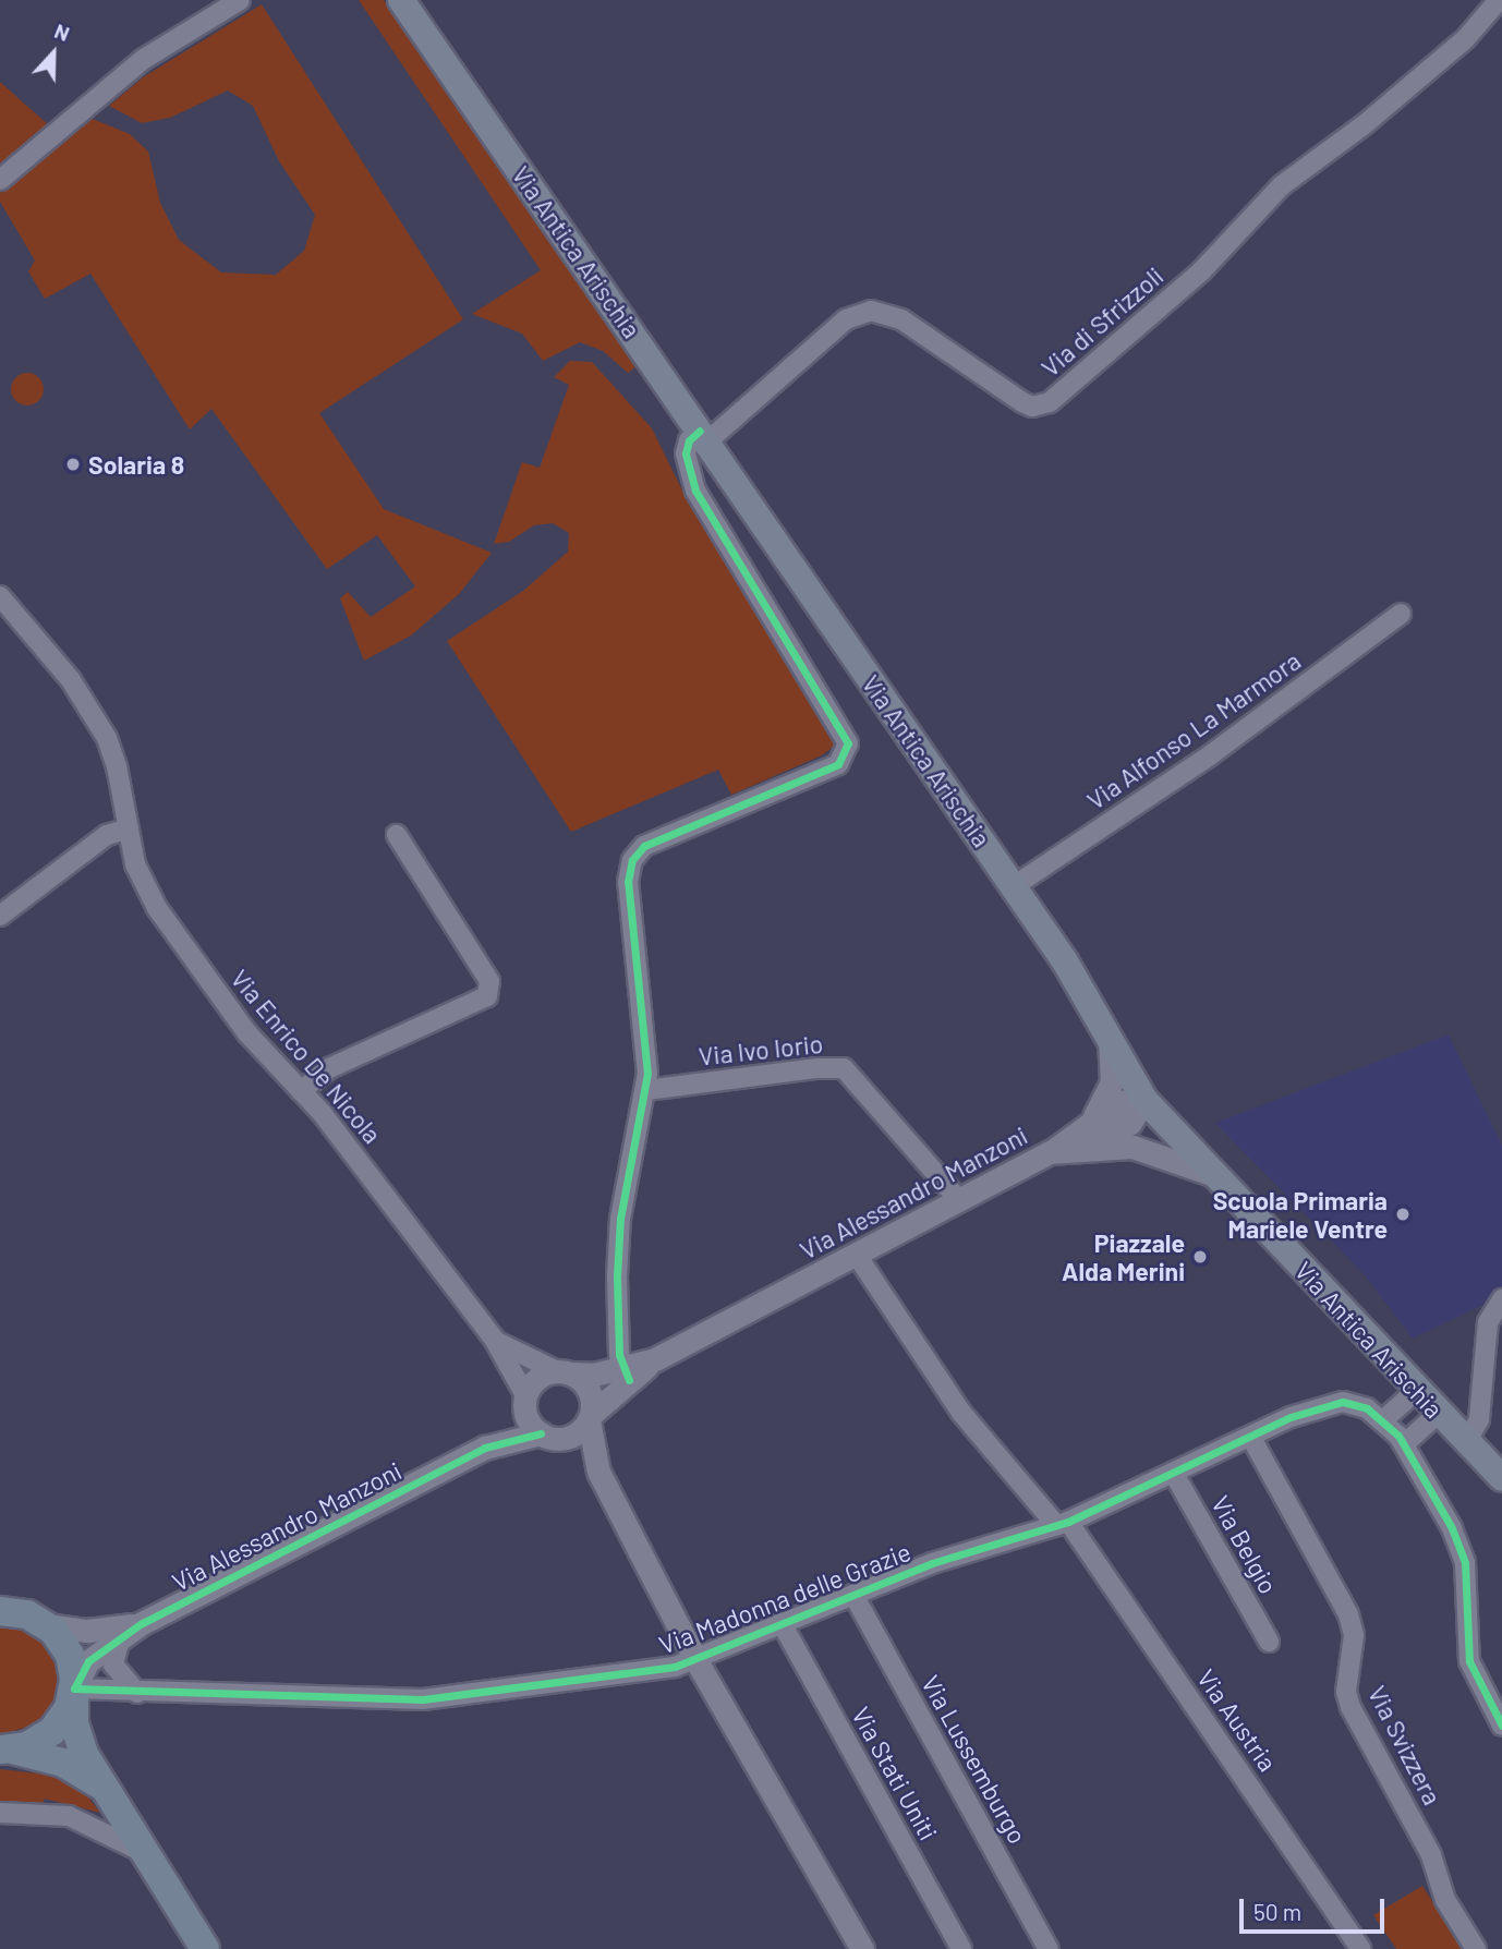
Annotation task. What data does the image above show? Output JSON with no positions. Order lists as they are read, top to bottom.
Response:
{
  "streets": {
    "main road": ["Via Antica Arischia"],
    "street": [
      "Via di Sfrizzoli",
      "Via Alfonso La Marmora",
      "Via Ivo Iorio",
      "Via Enrico De Nicola",
      "Via Alessandro Manzoni",
      "Via Belgio",
      "Via Madonna delle Grazie",
      "Via Austria",
      "Via Svizzera",
      "Via Lussemburgo",
      "Via Stati Uniti"
    ]
  },
  "crossings": [
    ["Via Antica Arischia", "Via di Sfrizzoli"],
    ["Via Antica Arischia", "Via Alfonso La Marmora"],
    ["Via Antica Arischia", "Via Alessandro Manzoni"],
    ["Via Ivo Iorio", "Via Alessandro Manzoni"],
    ["Via Enrico De Nicola", "Via Alessandro Manzoni"],
    ["Via Alessandro Manzoni", "Via Madonna delle Grazie"],
    ["Via Alessandro Manzoni", "Via Austria"],
    ["Via Belgio", "Via Madonna delle Grazie"],
    ["Via Madonna delle Grazie", "Via Austria"],
    ["Via Madonna delle Grazie", "Via Svizzera"],
    ["Via Madonna delle Grazie", "Via Lussemburgo"],
    ["Via Madonna delle Grazie", "Via Stati Uniti"]
  ],
  "places": ["Solaria 8", "Scuola Primaria Mariele Ventre", "Piazzale Alda Merini"],
  "scale_bar": "50 m",
  "north": "top"
}
